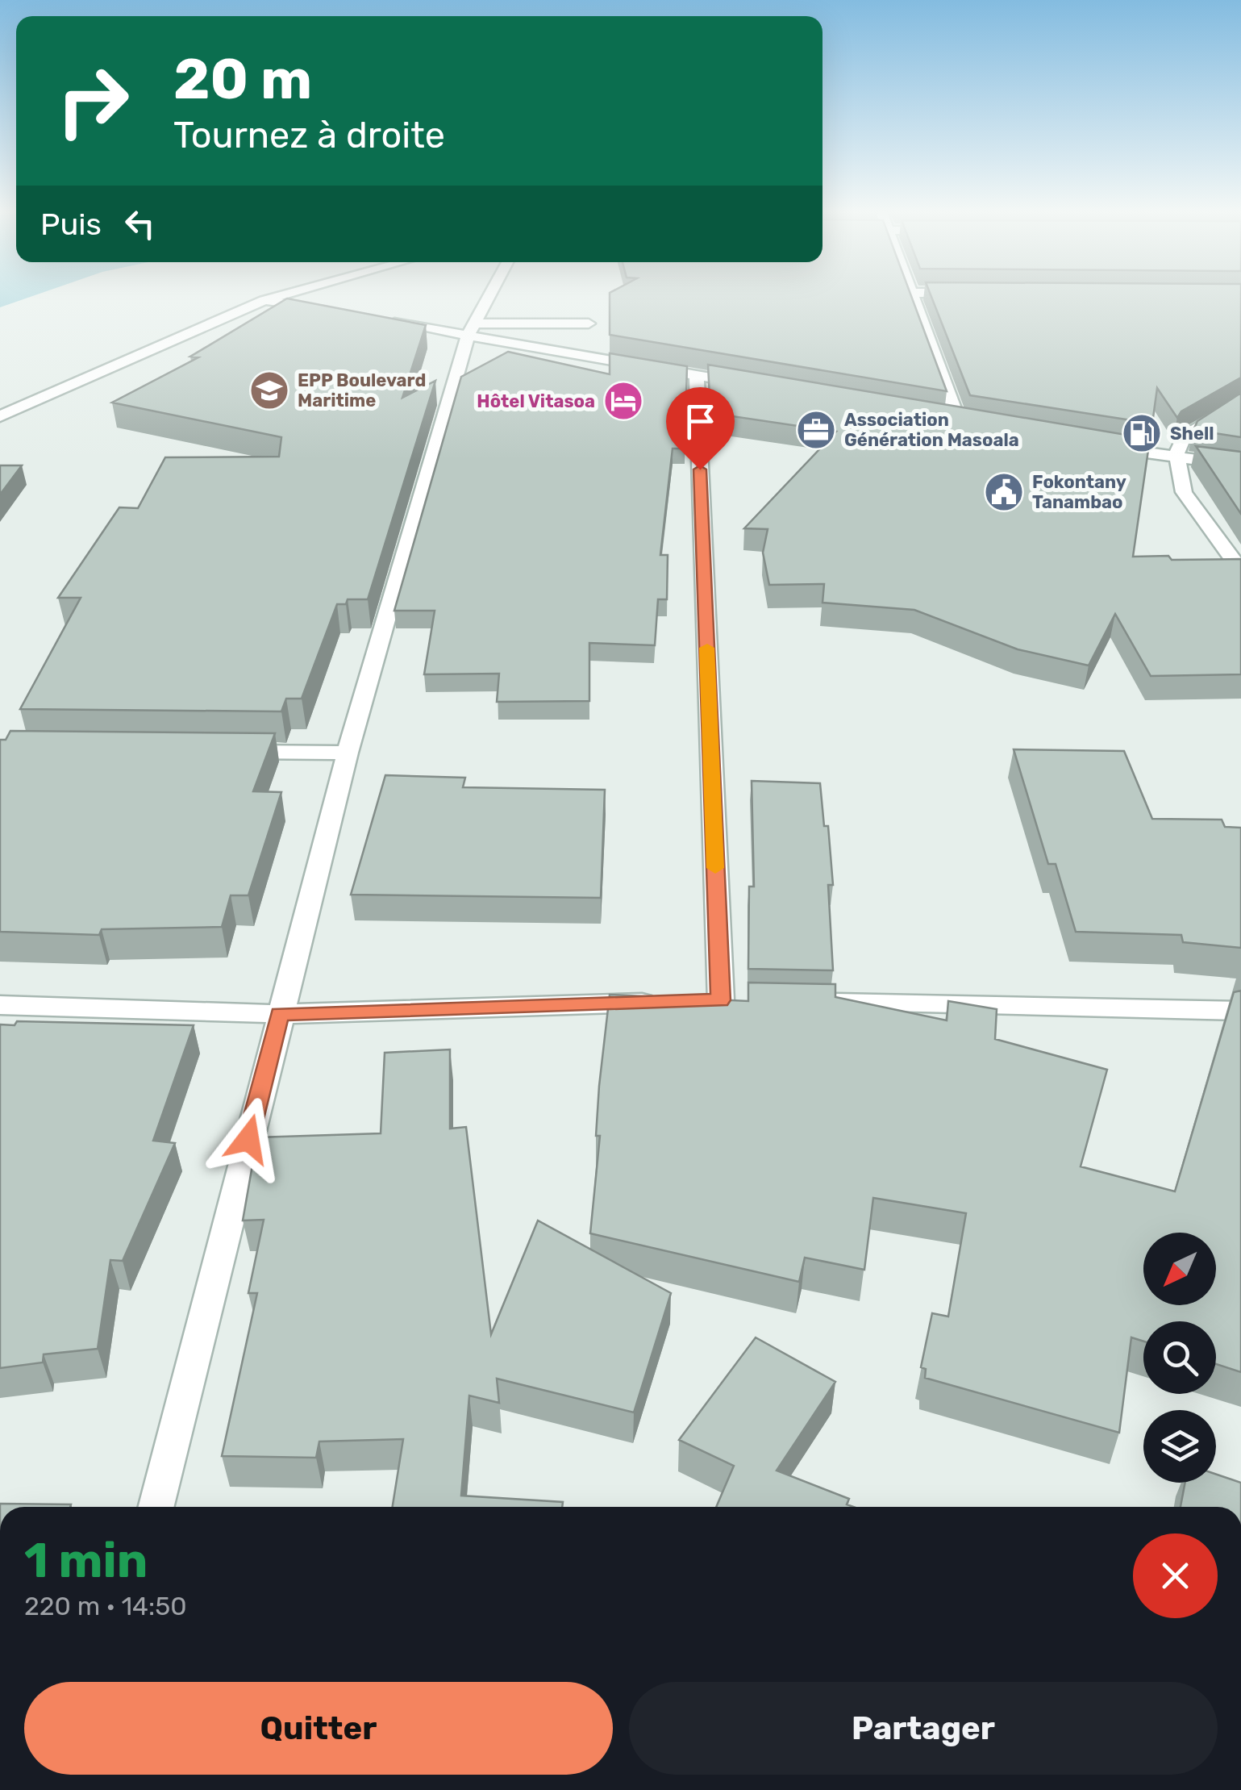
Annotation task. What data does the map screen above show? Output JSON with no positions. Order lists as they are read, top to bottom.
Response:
{
  "places": {
    "school or university": ["EPP Boulevard Maritime"],
    "hotel": ["Hôtel Vitasoa"],
    "office": ["Association Génération Masoala"],
    "fuel station": ["Shell"],
    "public building": ["Fokontany Tanambao"]
  },
  "north": "bottom left",
  "page": {
    "turn": ["20 m", "Tournez à droite"],
    "then": "Puis",
    "heading": ["1 min", "220 m · 14:50"],
    "buttons": ["Quitter", "Partager"]
  }
}
